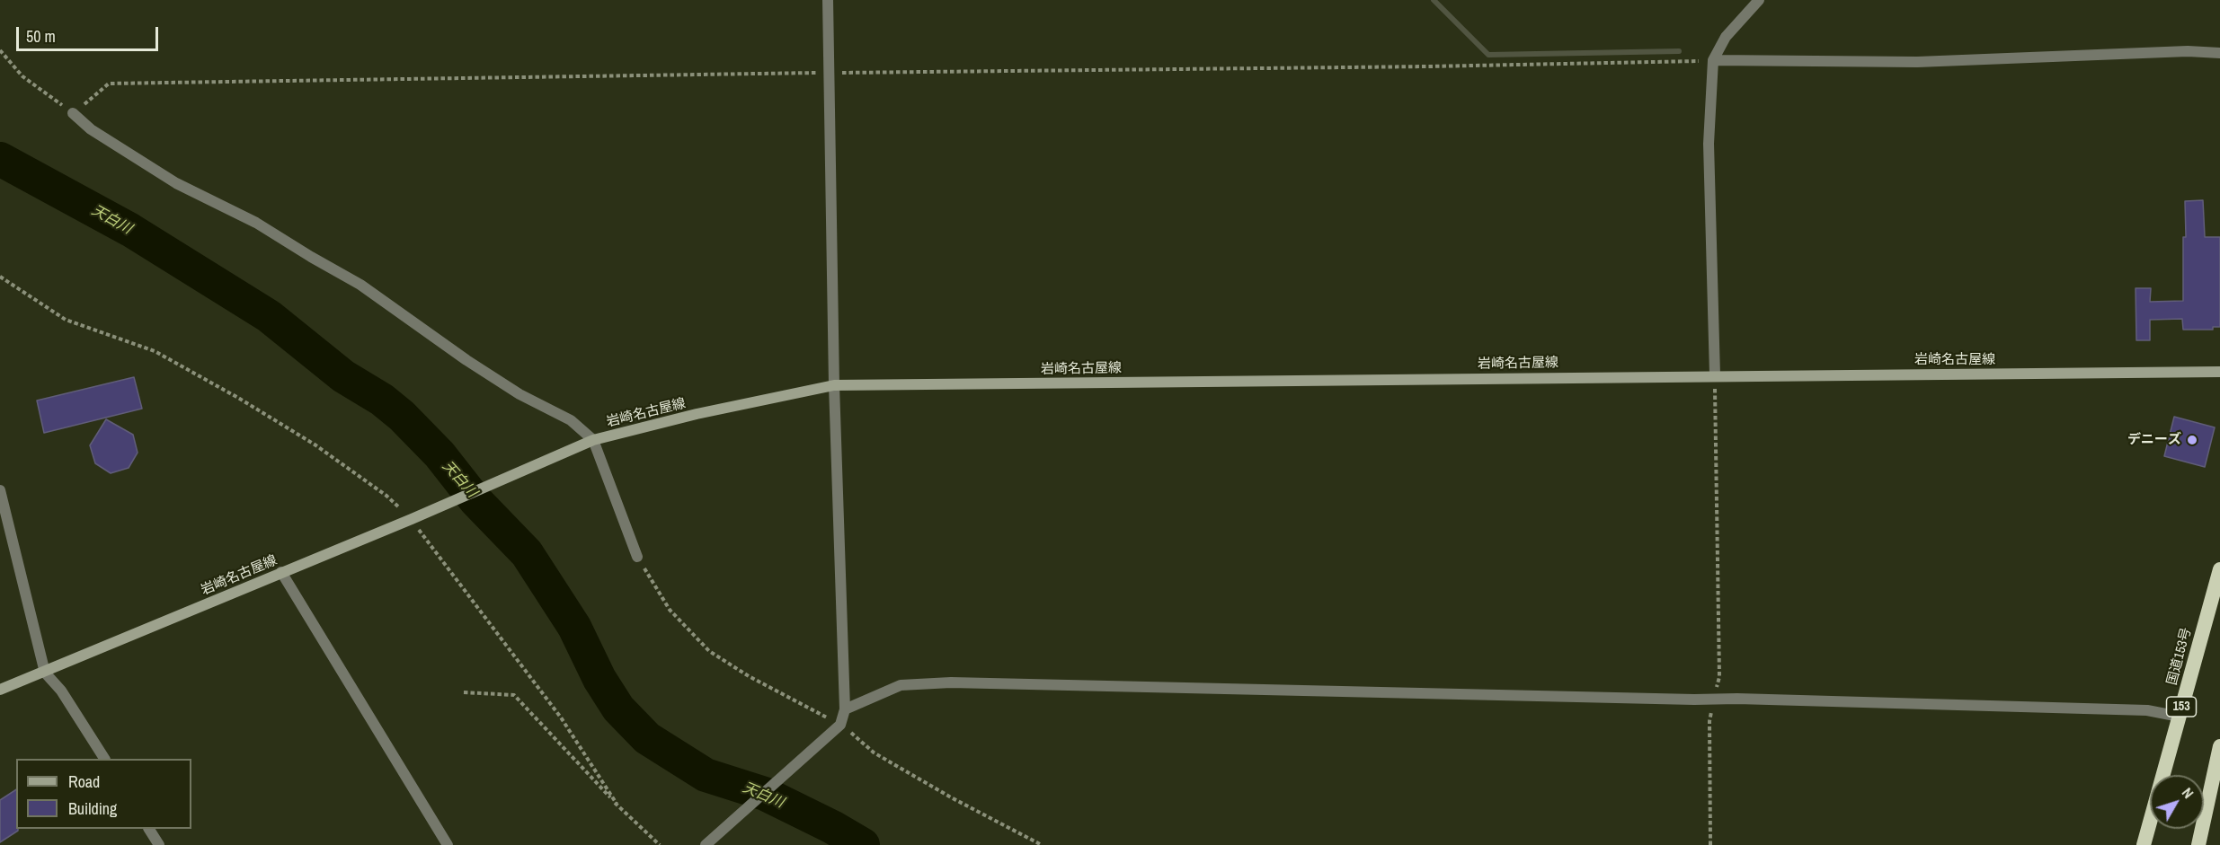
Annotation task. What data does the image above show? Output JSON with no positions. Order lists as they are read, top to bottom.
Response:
{
  "streets": {
    "highway": ["国道153号", "153"],
    "main road": ["岩崎名古屋線"]
  },
  "water": ["天白川"],
  "places": ["デニーズ"],
  "legend": ["Road", "Building"],
  "scale_bar": "50 m",
  "north": "top right"
}
